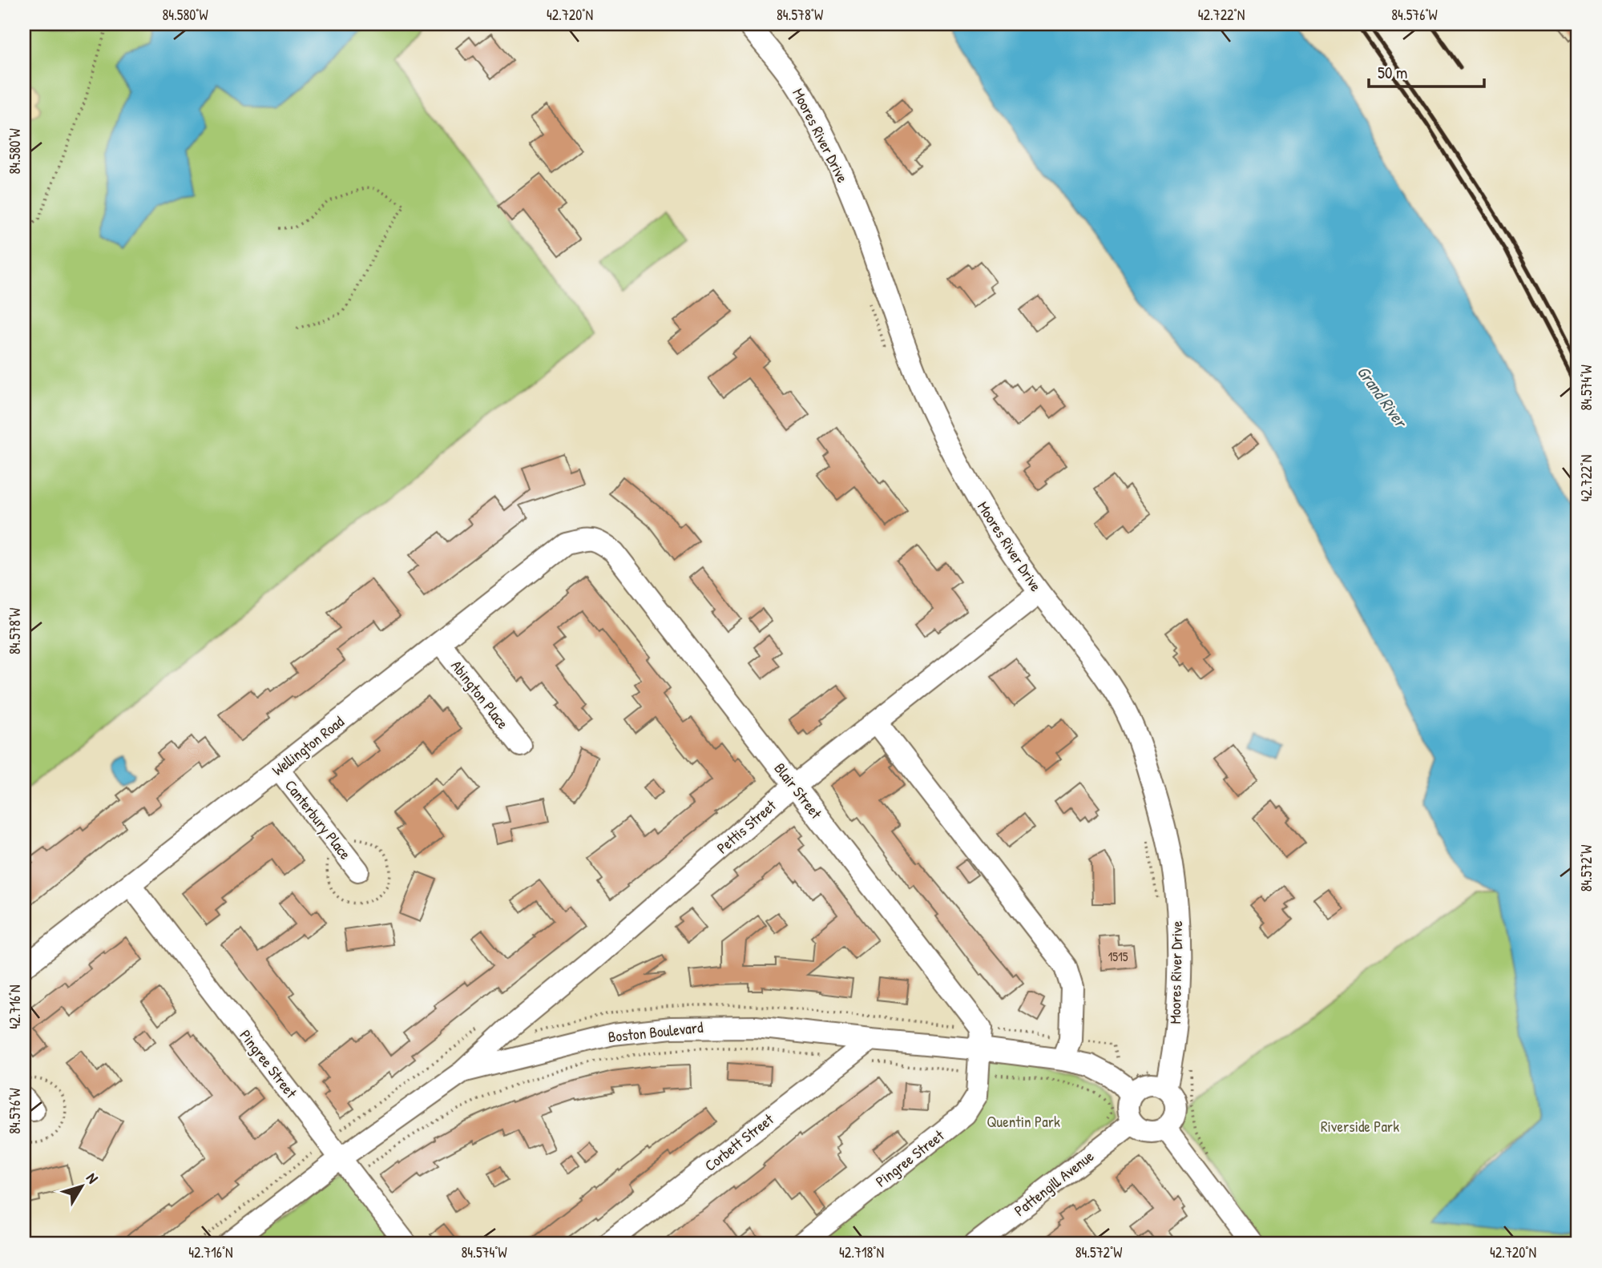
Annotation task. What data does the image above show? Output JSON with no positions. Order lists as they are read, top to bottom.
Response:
{
  "streets": {
    "street": [
      "Moores River Drive",
      "Abington Place",
      "Wellington Road",
      "Blair Street",
      "Canterbury Place",
      "Pettis Street",
      "Boston Boulevard",
      "Pingree Street",
      "Corbett Street",
      "Pattengill Avenue"
    ]
  },
  "crossings": [
    ["Moores River Drive", "Pettis Street"],
    ["Moores River Drive", "Boston Boulevard"],
    ["Moores River Drive", "Pattengill Avenue"],
    ["Abington Place", "Wellington Road"],
    ["Wellington Road", "Blair Street"],
    ["Wellington Road", "Canterbury Place"],
    ["Wellington Road", "Pingree Street"],
    ["Blair Street", "Pettis Street"],
    ["Blair Street", "Boston Boulevard"],
    ["Blair Street", "Pingree Street"],
    ["Pettis Street", "Boston Boulevard"],
    ["Boston Boulevard", "Pingree Street"],
    ["Boston Boulevard", "Corbett Street"],
    ["Boston Boulevard", "Pattengill Avenue"]
  ],
  "water": ["Grand River"],
  "parks": ["Quentin Park", "Riverside Park"],
  "house_numbers": ["1515"],
  "scale_bar": "50 m",
  "north": "top right",
  "coordinates": [
    "84.580°W",
    "42.720°N",
    "84.578°W",
    "42.722°N",
    "84.576°W",
    "84.574°W",
    "84.572°W",
    "42.716°N",
    "42.718°N"
  ]
}
